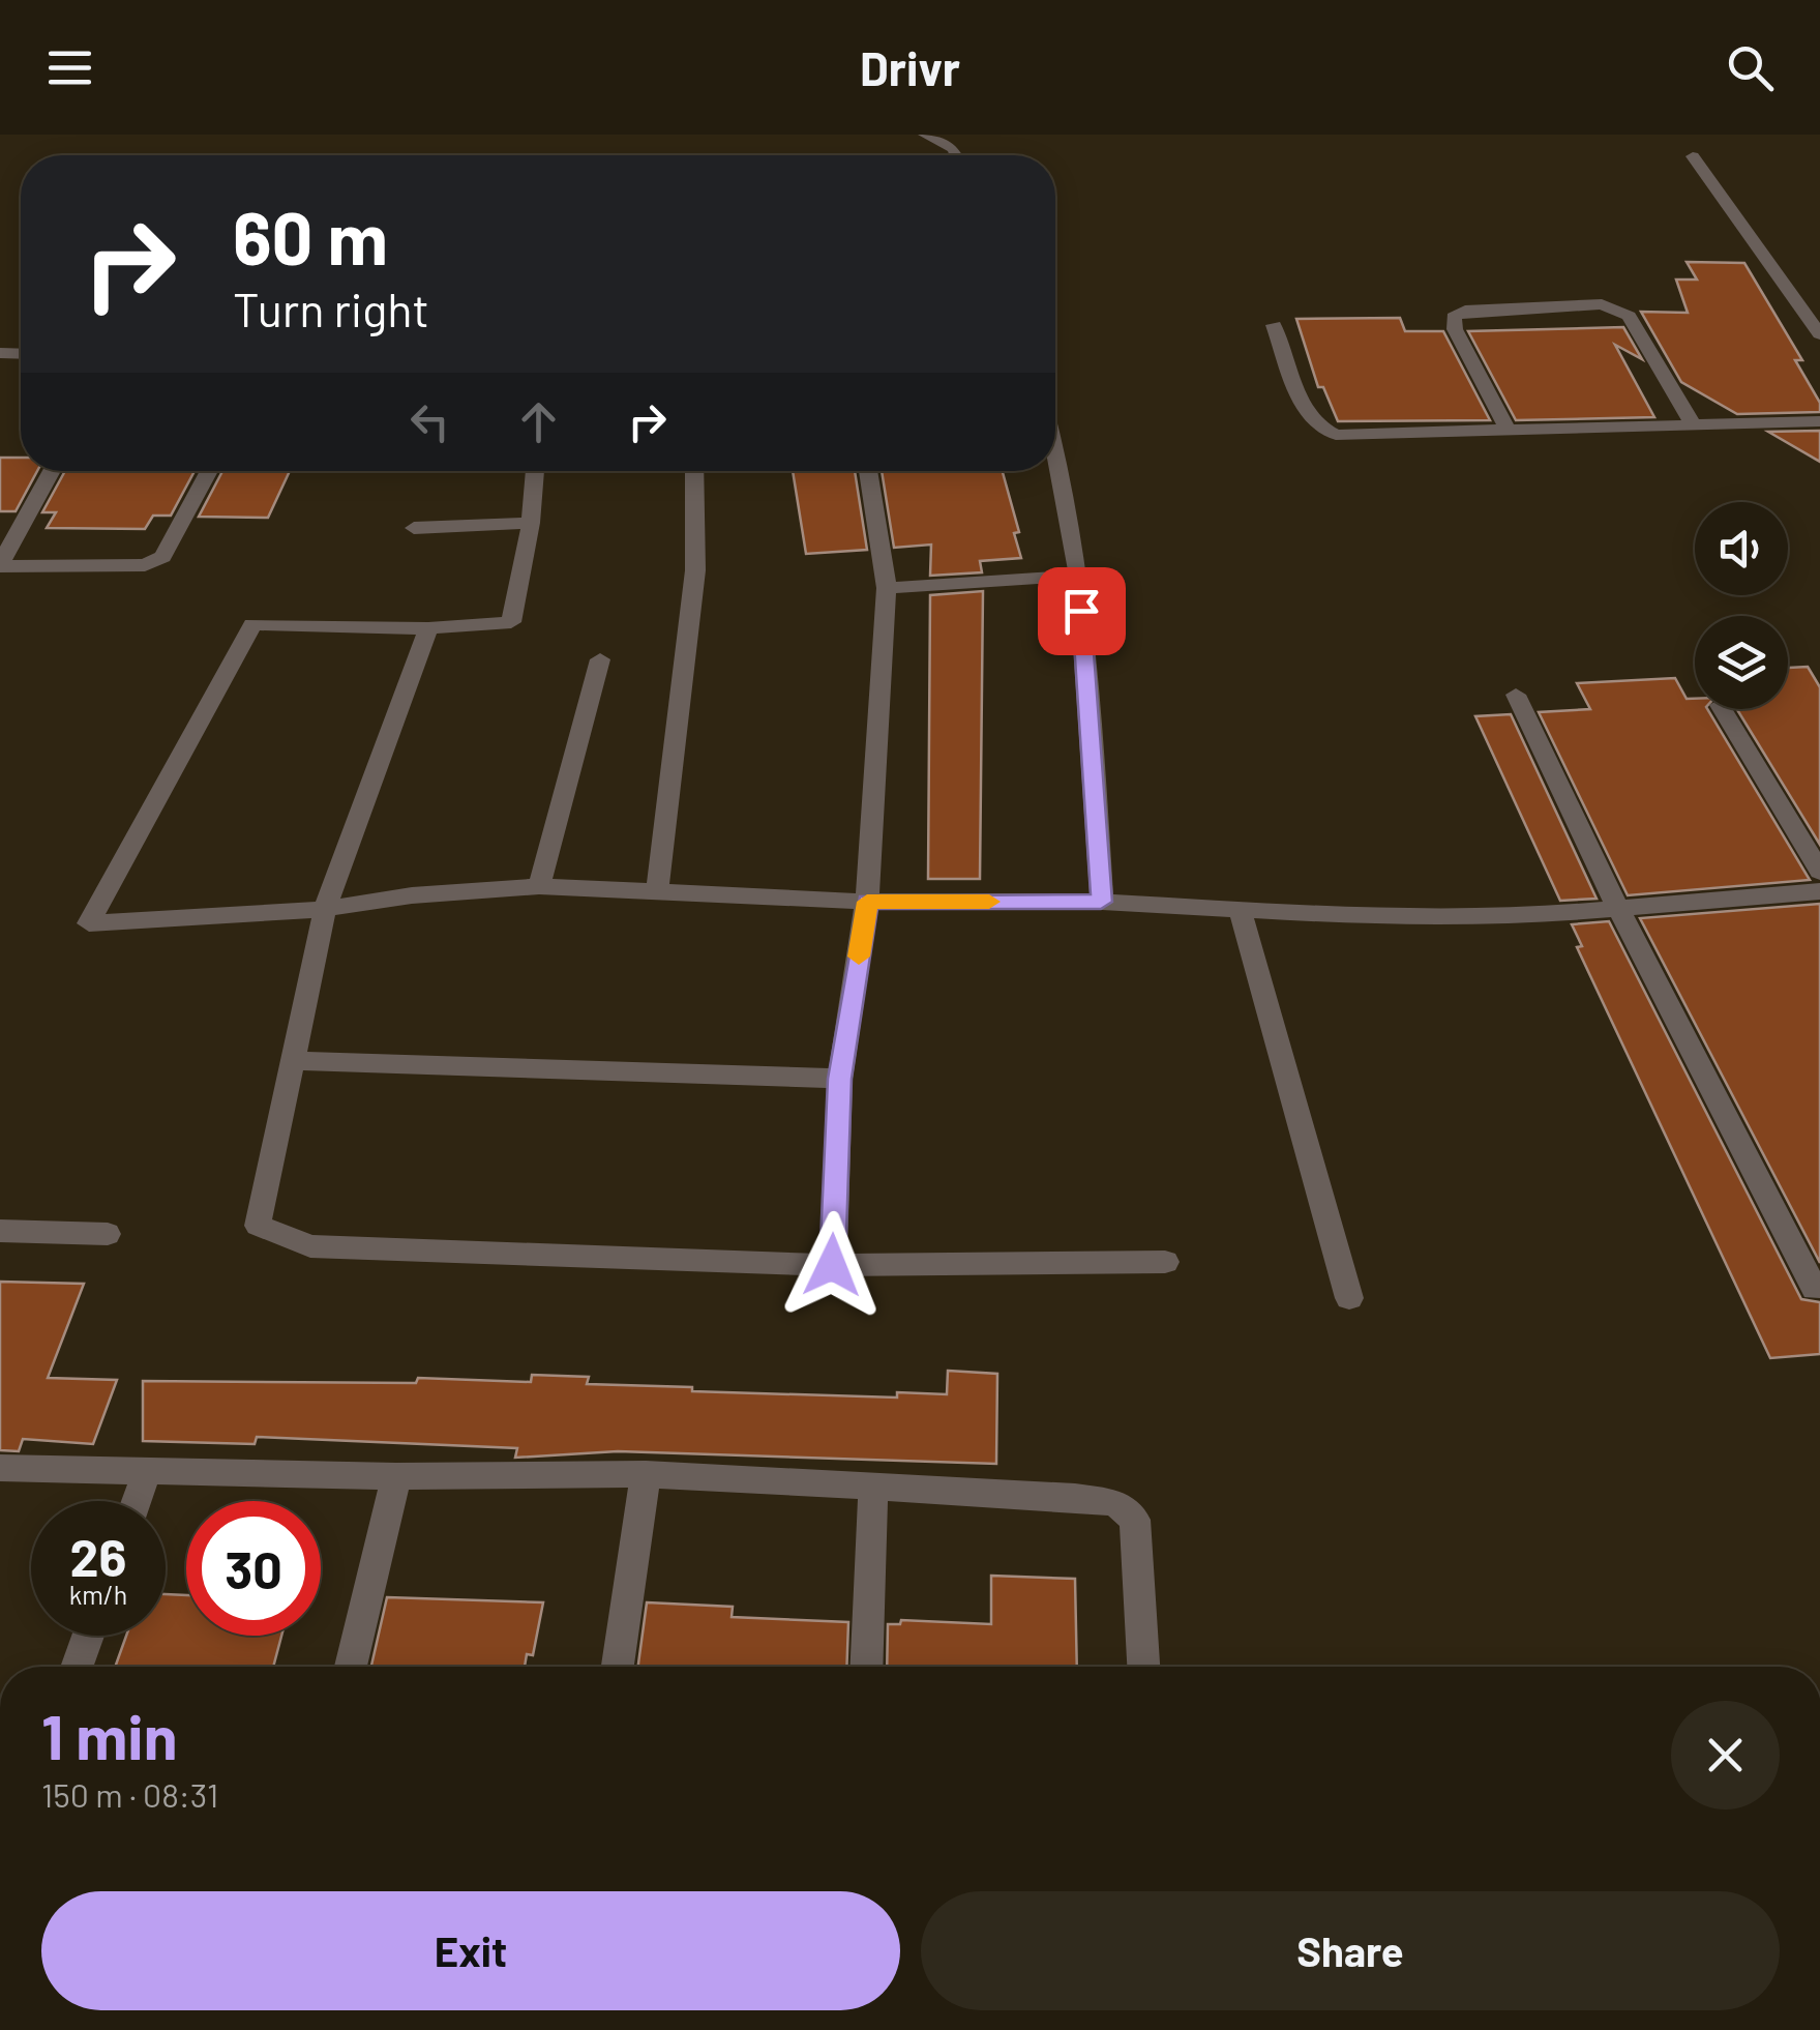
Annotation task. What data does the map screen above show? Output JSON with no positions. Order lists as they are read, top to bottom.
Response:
{
  "page": {
    "header": "Drivr",
    "turn": ["60 m", "Turn right"],
    "speed": "26 km/h",
    "limit": "30",
    "heading": ["1 min", "150 m · 08:31"],
    "buttons": ["Exit", "Share"]
  }
}
